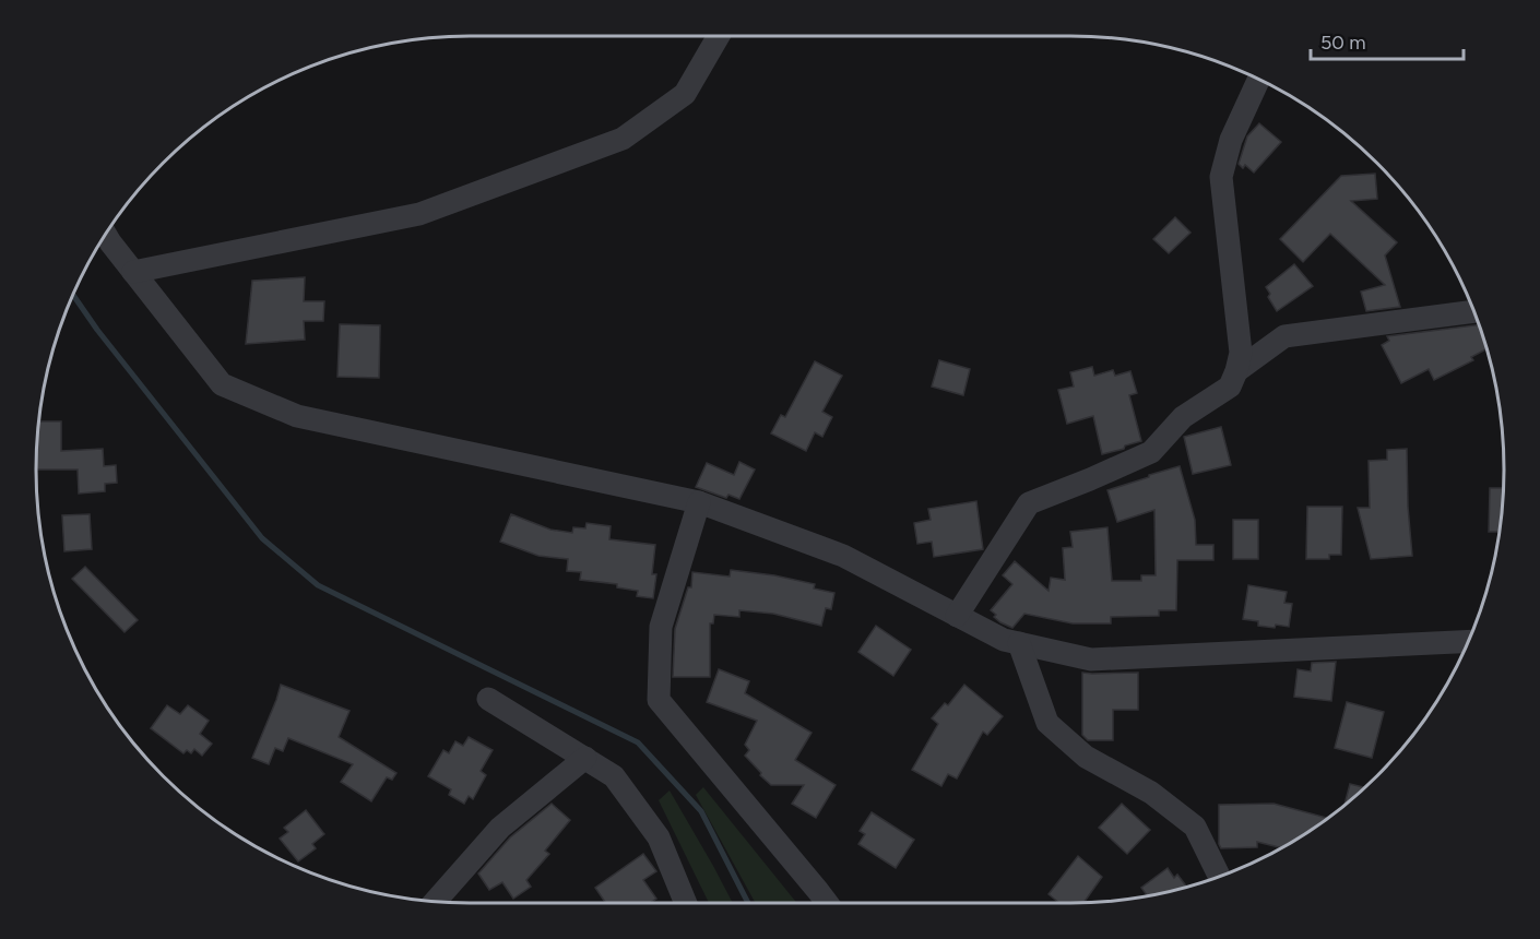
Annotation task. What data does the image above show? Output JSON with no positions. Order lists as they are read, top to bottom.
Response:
{
  "scale_bar": "50 m"
}
